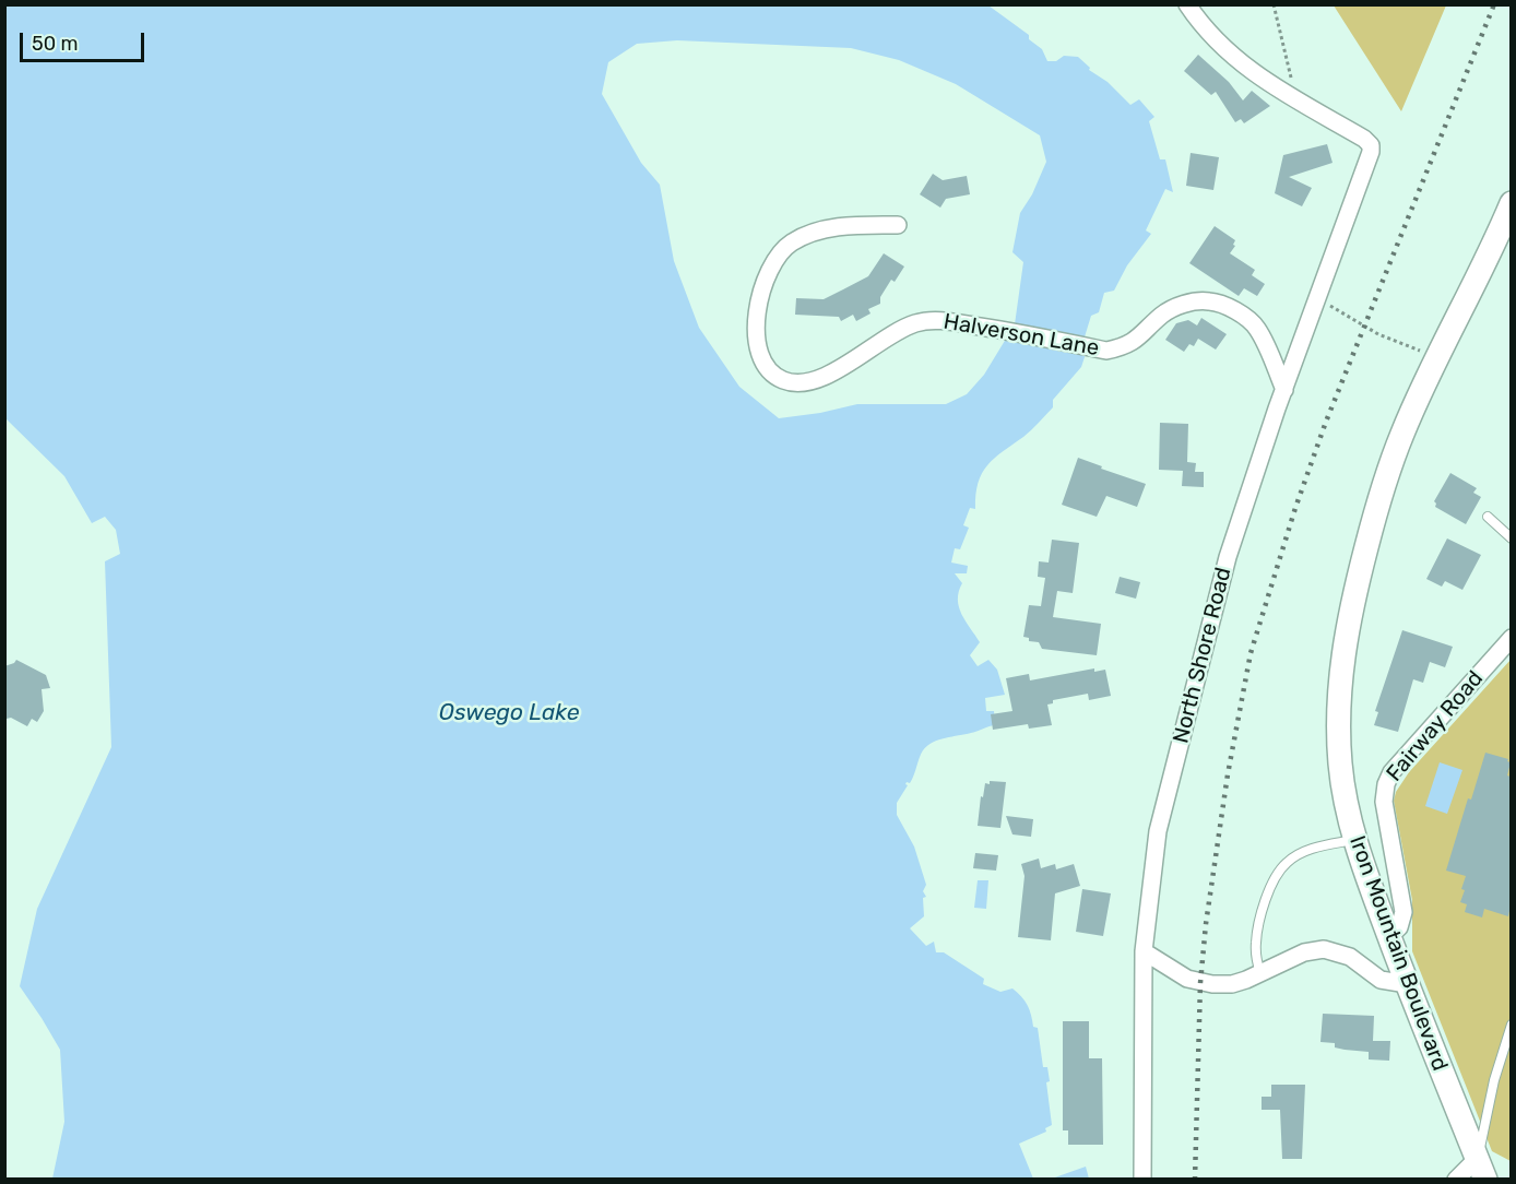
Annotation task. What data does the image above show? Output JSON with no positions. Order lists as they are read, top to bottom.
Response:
{
  "streets": {
    "street": [
      "Halverson Lane",
      "North Shore Road",
      "Fairway Road",
      "Iron Mountain Boulevard"
    ]
  },
  "crossings": [
    ["Halverson Lane", "North Shore Road"],
    ["Fairway Road", "Iron Mountain Boulevard"]
  ],
  "water": ["Oswego Lake"],
  "scale_bar": "50 m"
}
